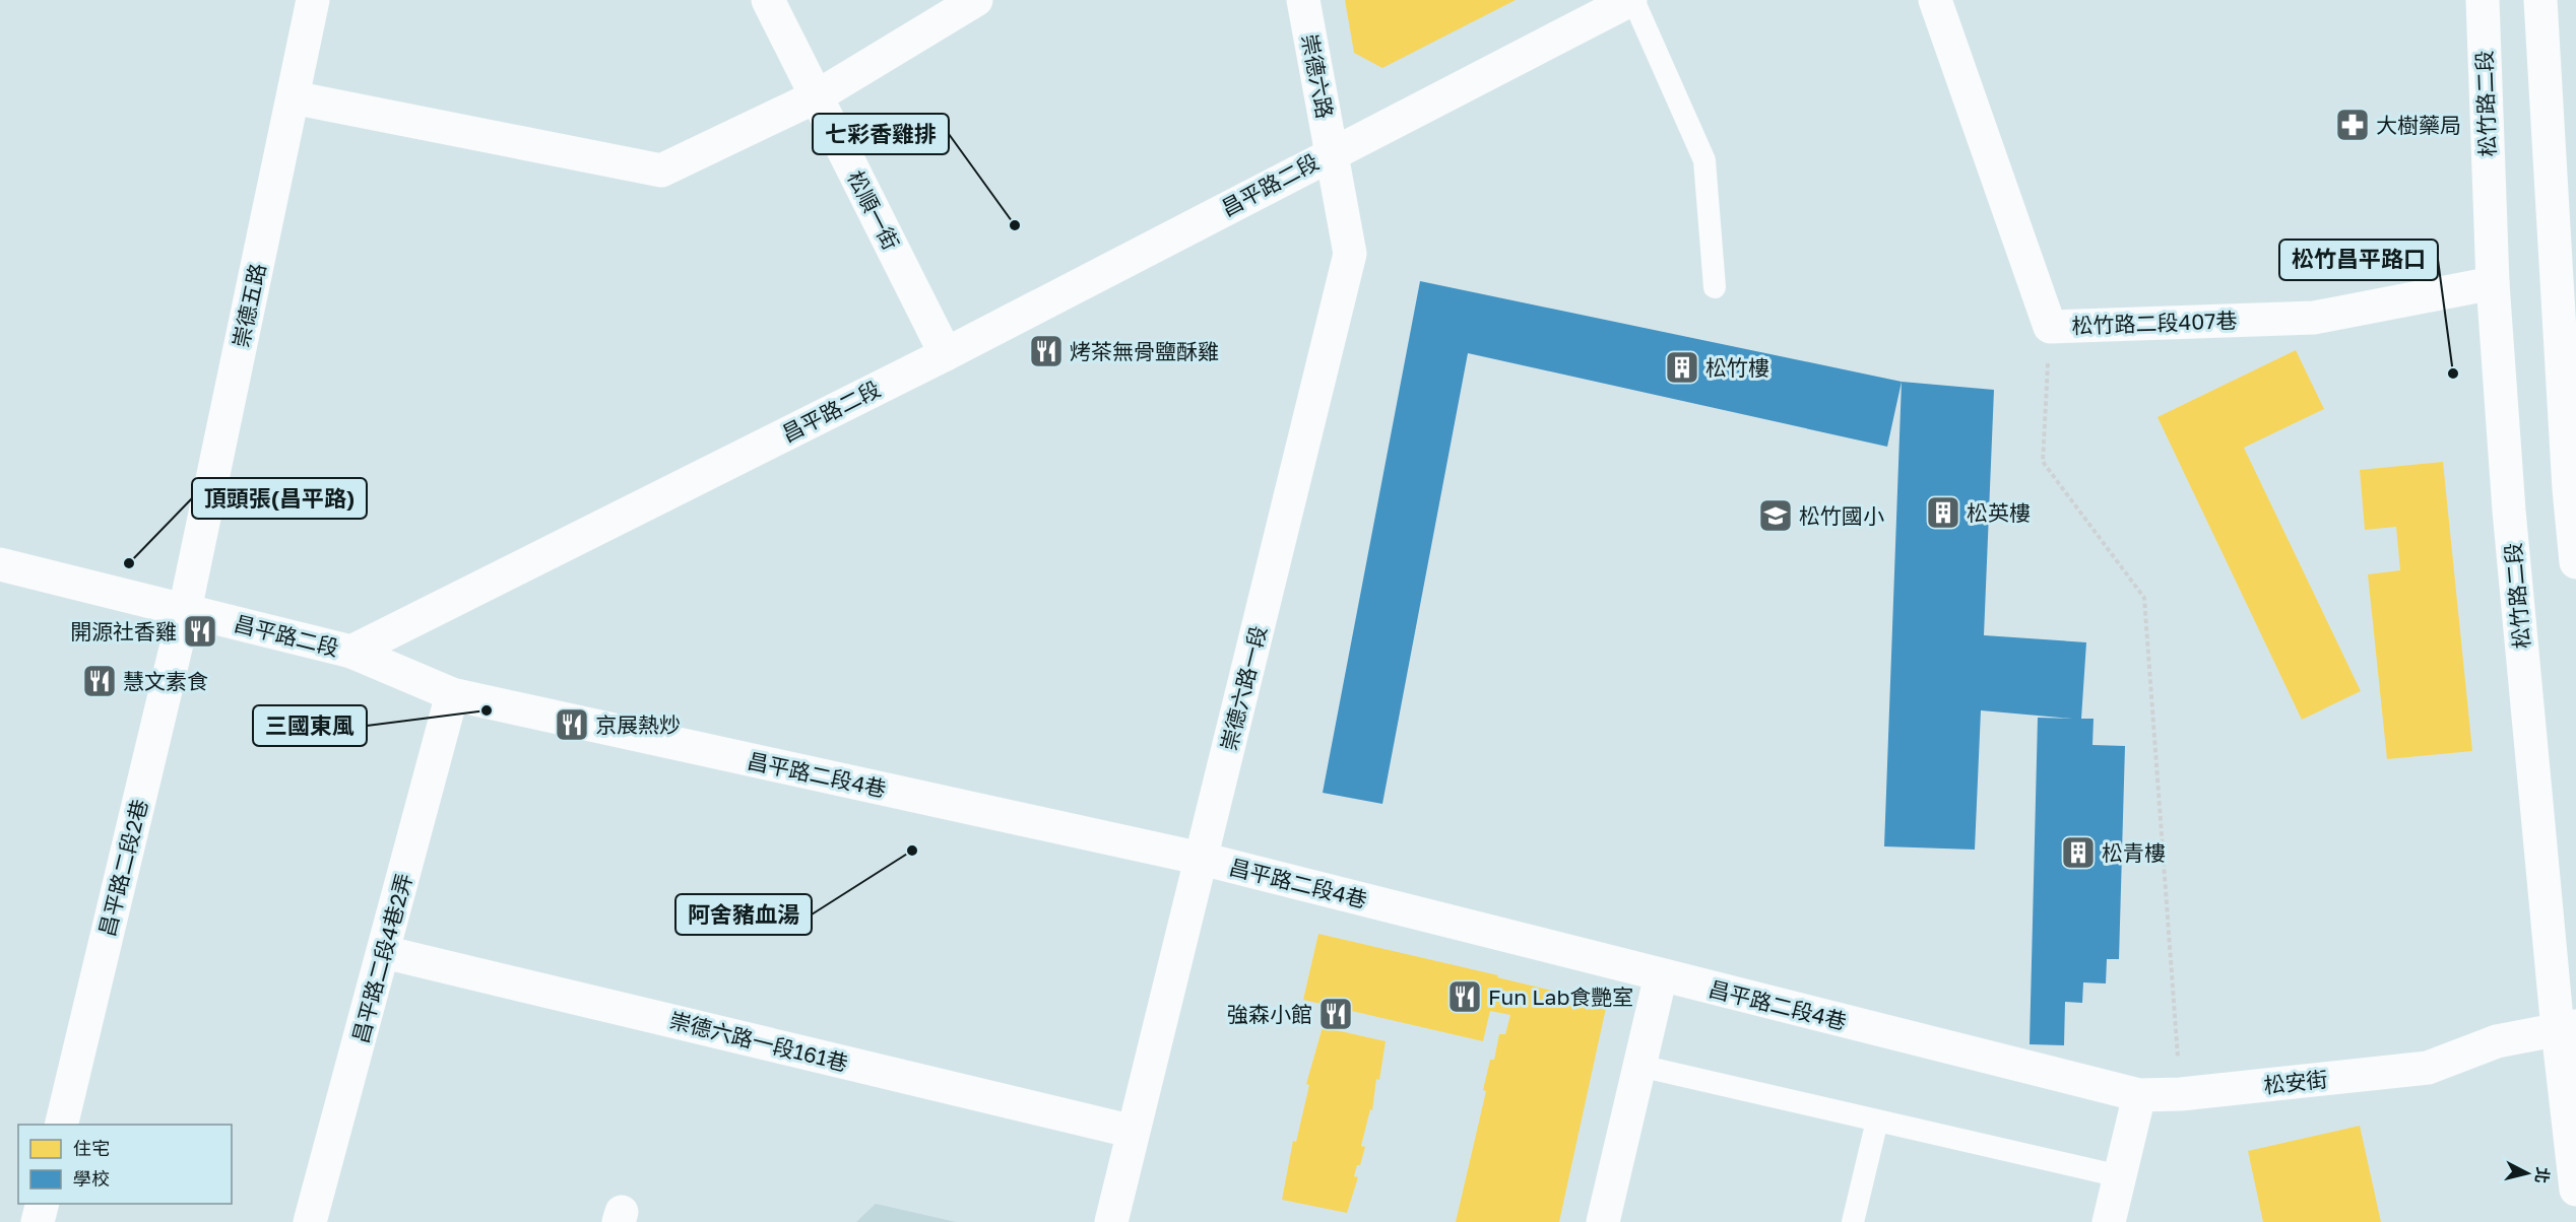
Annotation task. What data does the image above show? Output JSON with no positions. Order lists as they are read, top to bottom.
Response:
{
  "streets": {
    "street": [
      "崇德六路",
      "松竹路二段",
      "昌平路二段",
      "松順一街",
      "崇德五路",
      "松竹路二段407巷",
      "崇德六路一段",
      "昌平路二段4巷",
      "昌平路二段2巷",
      "昌平路二段4巷2弄",
      "崇德六路一段161巷",
      "松安街"
    ]
  },
  "crossings": [
    ["崇德六路", "昌平路二段"],
    ["崇德六路", "崇德六路一段"],
    ["松竹路二段", "松竹路二段407巷"],
    ["松竹路二段", "松安街"],
    ["昌平路二段", "松順一街"],
    ["昌平路二段", "崇德五路"],
    ["昌平路二段", "崇德六路一段"],
    ["昌平路二段", "昌平路二段4巷"],
    ["昌平路二段", "昌平路二段2巷"],
    ["崇德五路", "昌平路二段2巷"],
    ["崇德六路一段", "昌平路二段4巷"],
    ["崇德六路一段", "崇德六路一段161巷"],
    ["昌平路二段4巷", "昌平路二段4巷2弄"],
    ["昌平路二段4巷", "松安街"],
    ["昌平路二段4巷2弄", "崇德六路一段161巷"]
  ],
  "places": {
    "pharmacy": ["大樹藥局"],
    "other": [
      "七彩香雞排",
      "松竹昌平路口",
      "頂頭張(昌平路)",
      "三國東風",
      "阿舍豬血湯"
    ],
    "restaurant": [
      "烤茶無骨鹽酥雞",
      "開源社香雞",
      "慧文素食",
      "京展熱炒",
      "Fun Lab食艷室",
      "強森小館"
    ],
    "building": ["松竹樓", "松英樓", "松青樓"],
    "school or university": ["松竹國小"]
  },
  "legend": ["住宅", "學校"],
  "north": "right"
}
